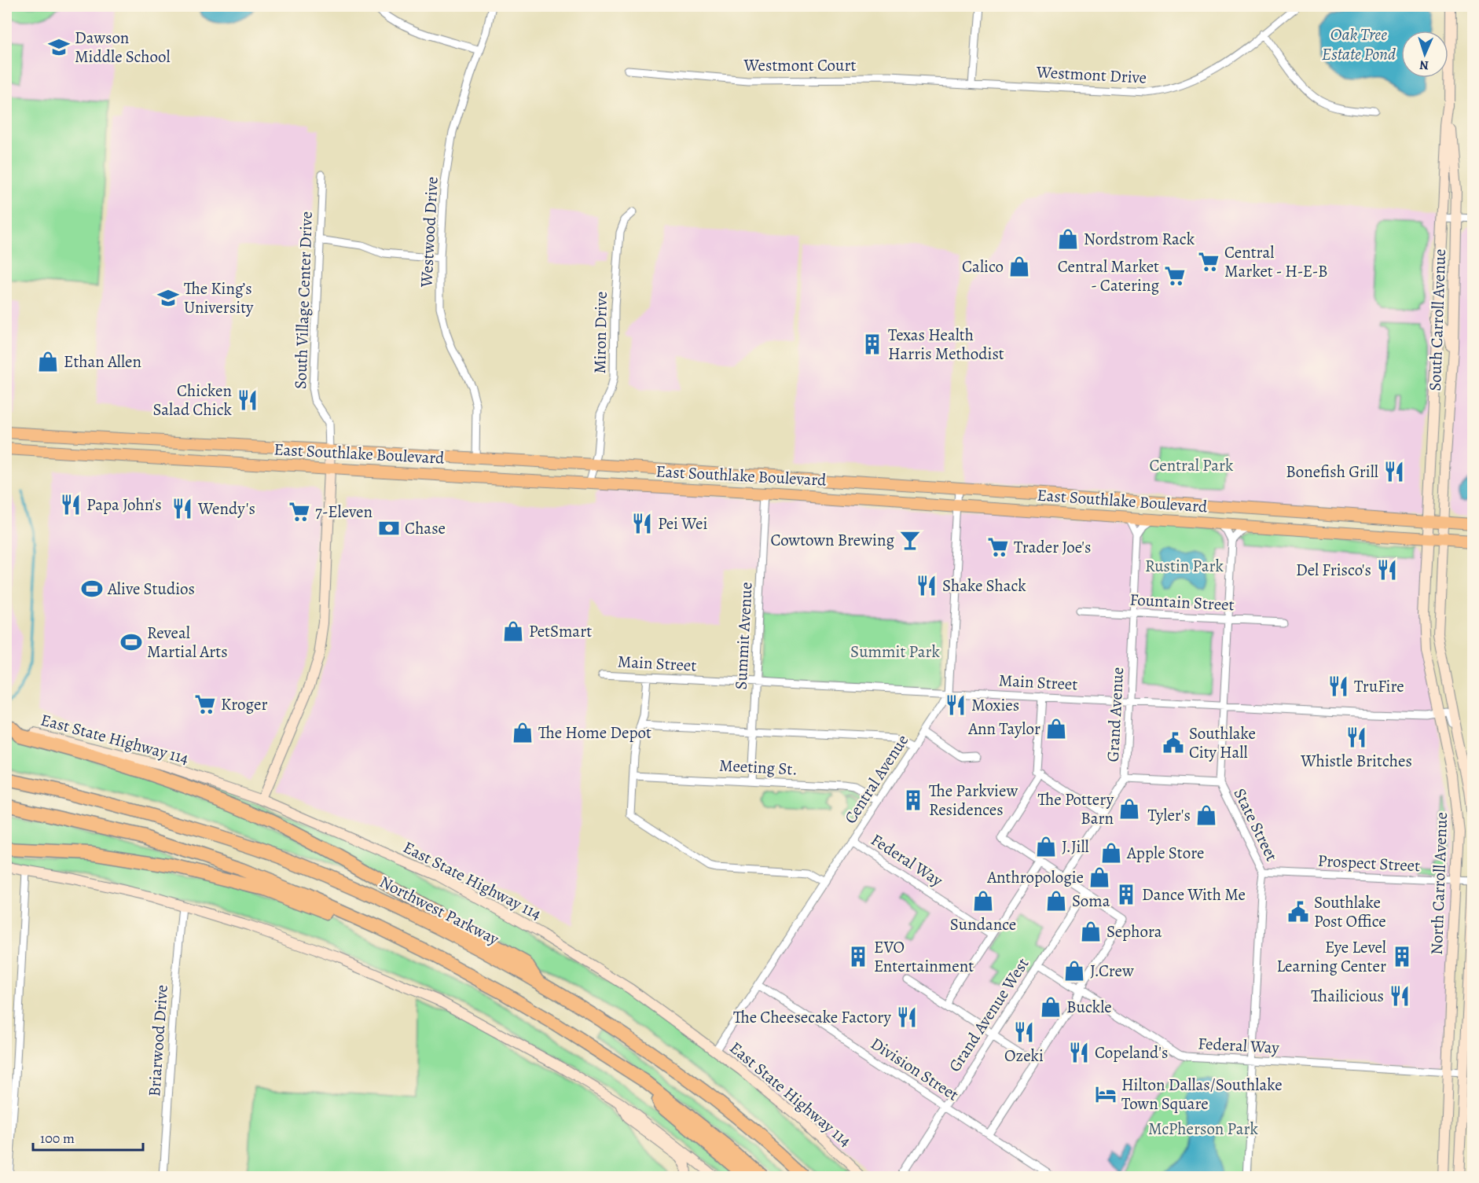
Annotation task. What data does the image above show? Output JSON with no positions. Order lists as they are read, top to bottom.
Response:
{
  "streets": {
    "highway": ["Northwest Parkway"],
    "main road": [
      "South Carroll Avenue",
      "East Southlake Boulevard",
      "East State Highway 114",
      "North Carroll Avenue"
    ],
    "street": [
      "Westmont Court",
      "Westmont Drive",
      "Westwood Drive",
      "South Village Center Drive",
      "Miron Drive",
      "Fountain Street",
      "Summit Avenue",
      "Main Street",
      "Grand Avenue",
      "Meeting St.",
      "Central Avenue",
      "State Street",
      "Federal Way",
      "Prospect Street",
      "Grand Avenue West",
      "Briarwood Drive",
      "Division Street"
    ]
  },
  "crossings": [
    ["Westmont Court", "Westmont Drive"],
    ["Westwood Drive", "East Southlake Boulevard"],
    ["South Village Center Drive", "East Southlake Boulevard"],
    ["South Carroll Avenue", "East Southlake Boulevard"],
    ["South Carroll Avenue", "North Carroll Avenue"],
    ["Miron Drive", "East Southlake Boulevard"],
    ["East Southlake Boulevard", "Summit Avenue"],
    ["East Southlake Boulevard", "North Carroll Avenue"],
    ["Fountain Street", "Grand Avenue"],
    ["Fountain Street", "State Street"],
    ["Summit Avenue", "Main Street"],
    ["Summit Avenue", "Meeting St."],
    ["Main Street", "Grand Avenue"],
    ["Main Street", "Central Avenue"],
    ["Main Street", "State Street"],
    ["Main Street", "North Carroll Avenue"],
    ["East State Highway 114", "Central Avenue"],
    ["Meeting St.", "Central Avenue"],
    ["Central Avenue", "Federal Way"],
    ["Central Avenue", "Division Street"],
    ["State Street", "Federal Way"],
    ["State Street", "Prospect Street"],
    ["Federal Way", "North Carroll Avenue"],
    ["Federal Way", "Grand Avenue West"],
    ["Prospect Street", "North Carroll Avenue"],
    ["Grand Avenue West", "Division Street"]
  ],
  "water": ["Oak Tree Estate Pond"],
  "parks": [
    "Central Park",
    "Rustin Park",
    "Summit Park",
    "McPherson Park"
  ],
  "places": {
    "school or university": ["Dawson Middle School", "The King’s University"],
    "shop": [
      "Nordstrom Rack",
      "Calico",
      "Ethan Allen",
      "PetSmart",
      "Ann Taylor",
      "The Home Depot",
      "The Pottery Barn",
      "Tyler's",
      "J.Jill",
      "Apple Store",
      "Anthropologie",
      "Sundance",
      "Soma",
      "Sephora",
      "J.Crew",
      "Buckle"
    ],
    "supermarket": [
      "Central Market - H-E-B",
      "Central Market - Catering",
      "7-Eleven",
      "Trader Joe's",
      "Kroger"
    ],
    "building": [
      "Texas Health Harris Methodist",
      "The Parkview Residences",
      "Dance With Me",
      "EVO Entertainment",
      "Eye Level Learning Center"
    ],
    "restaurant": [
      "Chicken Salad Chick",
      "Bonefish Grill",
      "Papa John's",
      "Wendy's",
      "Pei Wei",
      "Del Frisco's",
      "Shake Shack",
      "TruFire",
      "Moxies",
      "Whistle Britches",
      "Thailicious",
      "The Cheesecake Factory",
      "Ozeki",
      "Copeland's"
    ],
    "bank": ["Chase"],
    "bar": ["Cowtown Brewing"],
    "sports": ["Alive Studios", "Reveal Martial Arts"],
    "public building": ["Southlake City Hall", "Southlake Post Office"],
    "hotel": ["Hilton Dallas/Southlake Town Square"]
  },
  "scale_bar": "100 m",
  "north": "bottom"
}
